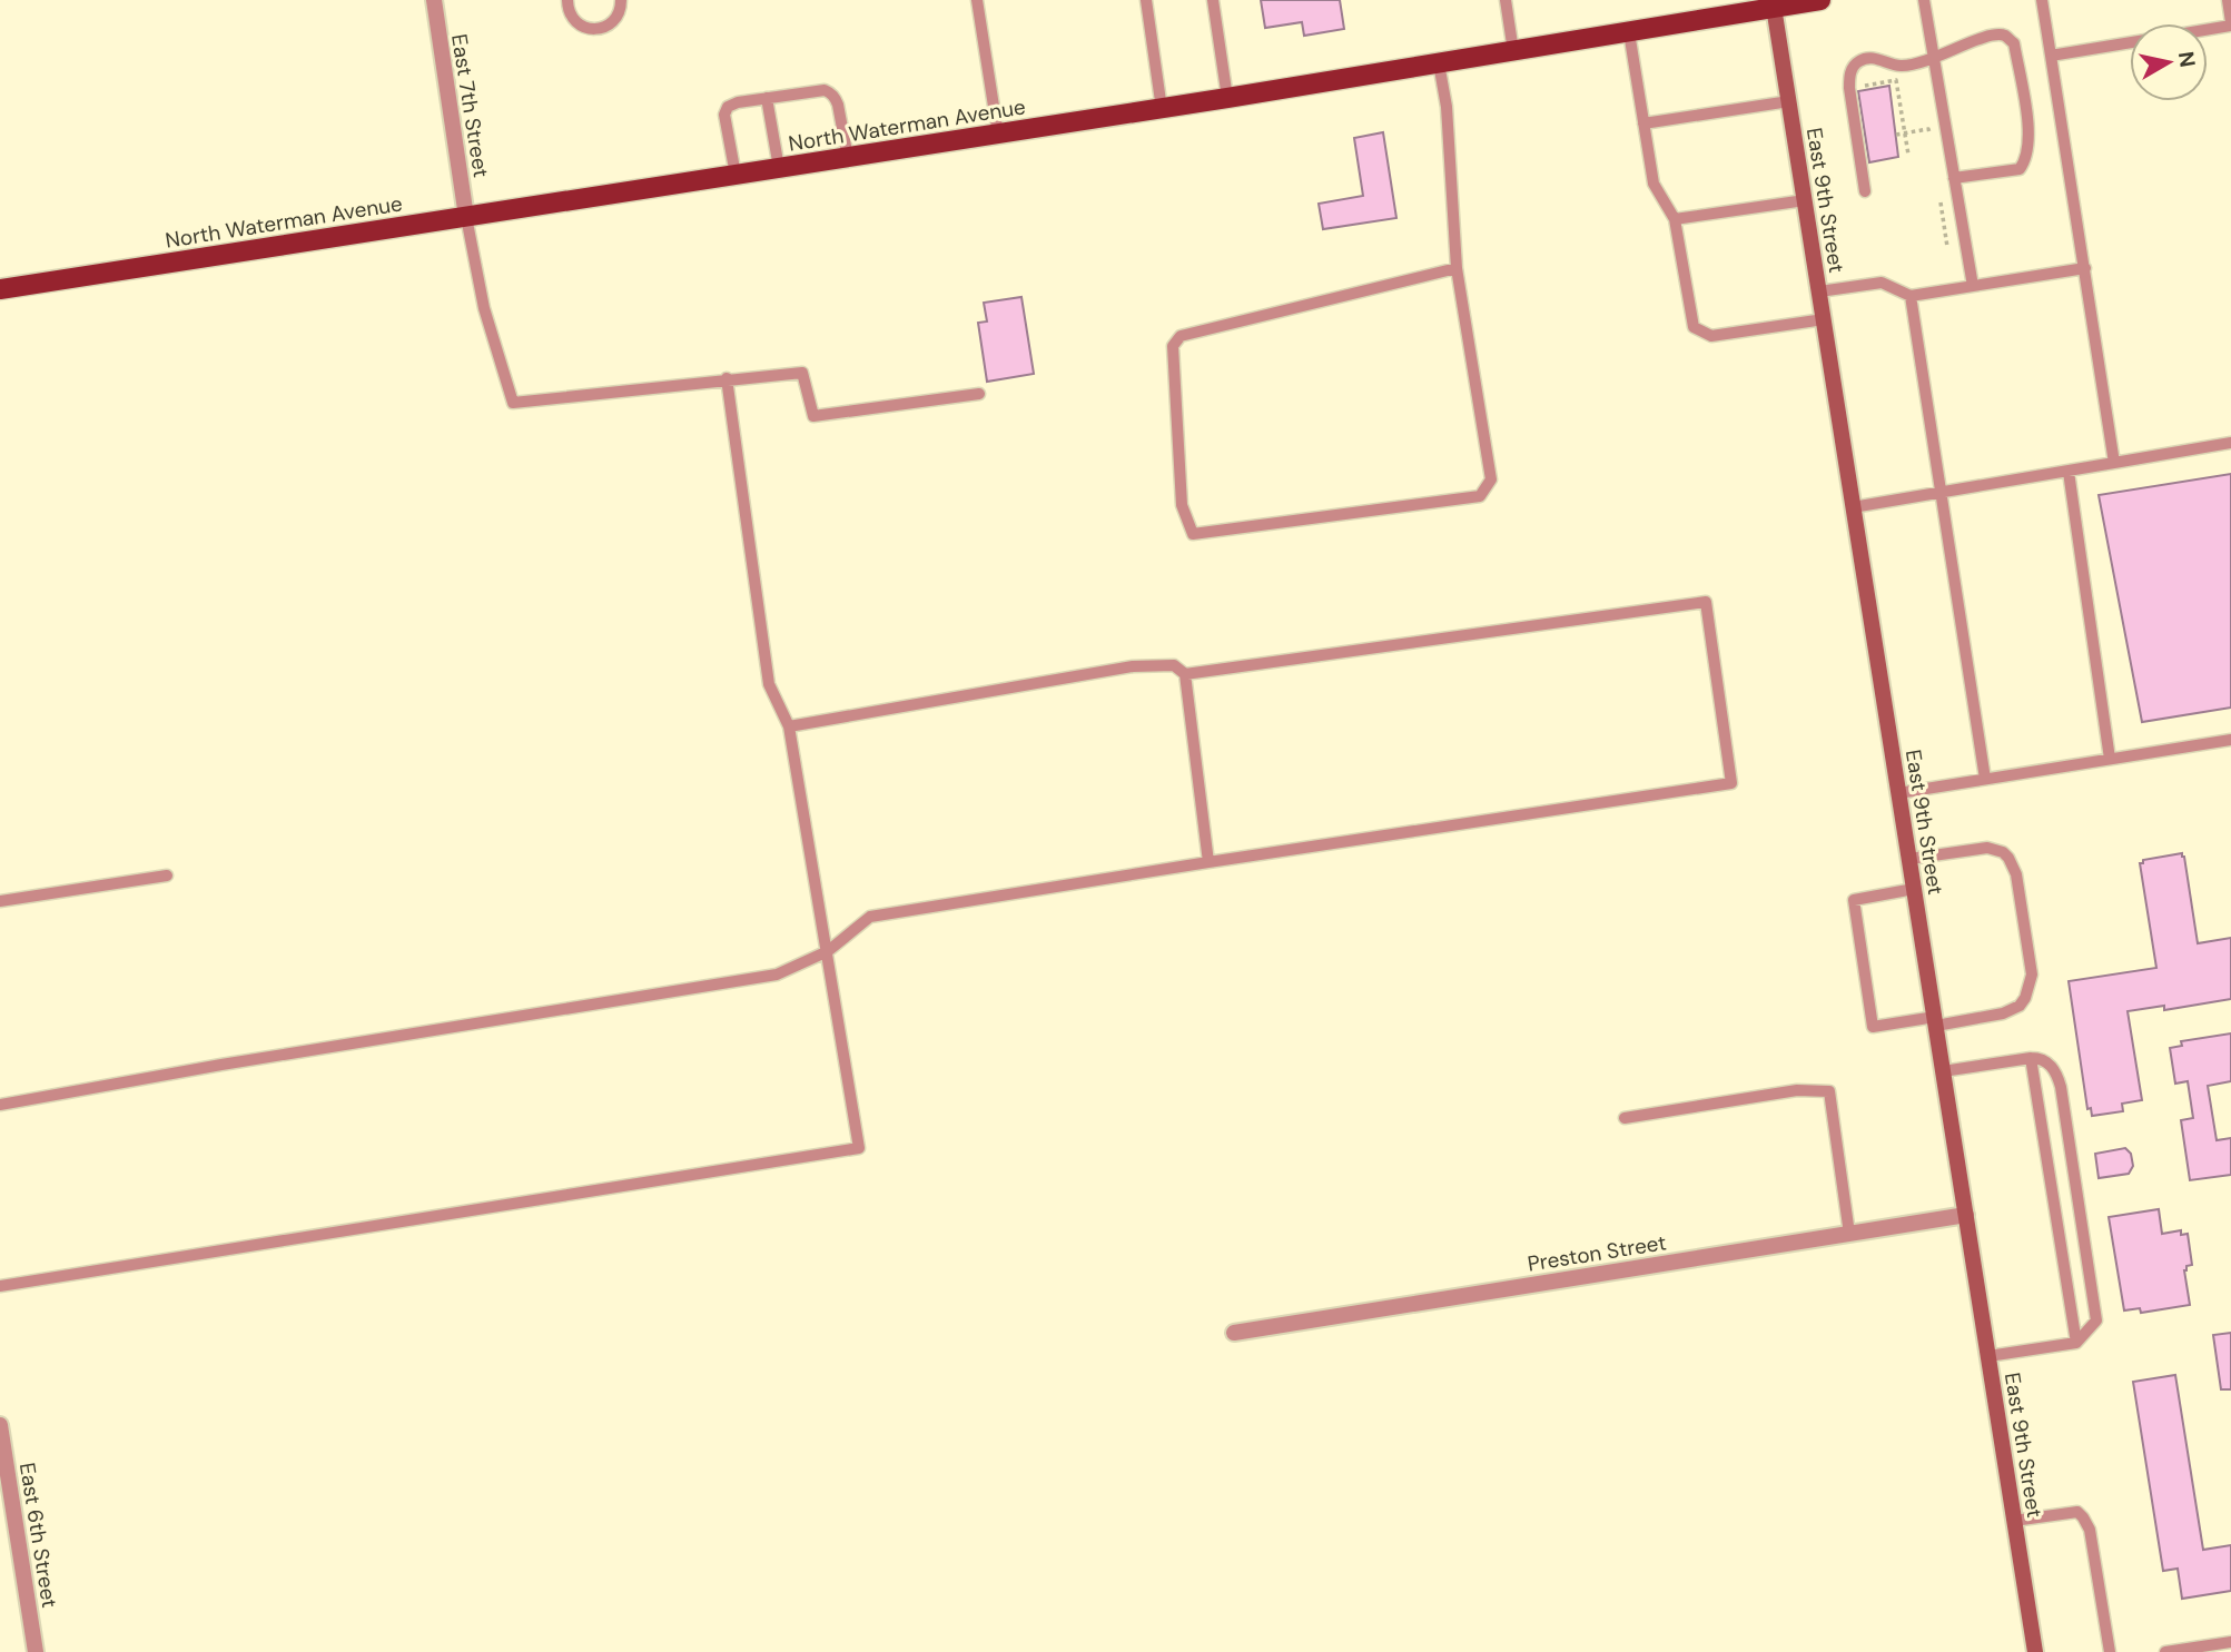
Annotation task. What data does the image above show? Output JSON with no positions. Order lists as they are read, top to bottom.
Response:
{
  "streets": {
    "main road": ["North Waterman Avenue"],
    "street": [
      "East 7th Street",
      "East 9th Street",
      "Preston Street",
      "East 6th Street"
    ]
  },
  "crossings": [
    ["East 7th Street", "North Waterman Avenue"],
    ["North Waterman Avenue", "East 9th Street"],
    ["East 9th Street", "Preston Street"]
  ],
  "north": "right"
}
